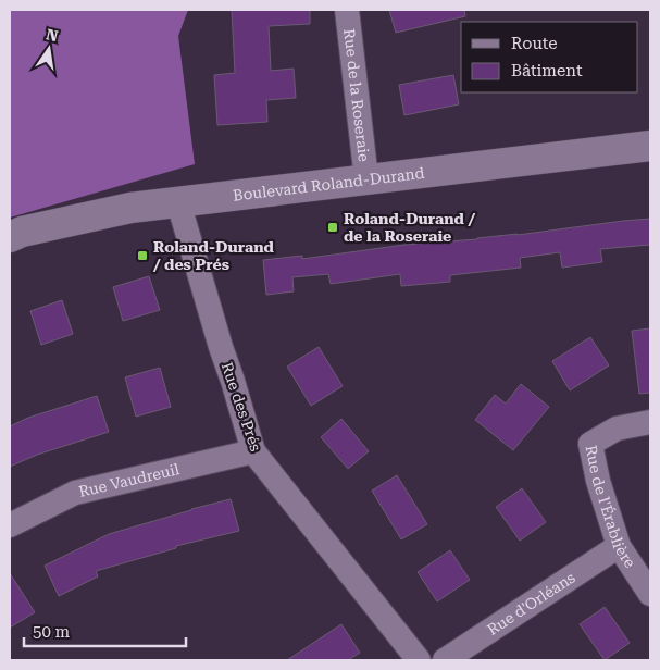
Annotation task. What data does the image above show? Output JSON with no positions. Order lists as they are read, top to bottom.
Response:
{
  "streets": {
    "street": [
      "Rue de la Roseraie",
      "Boulevard Roland-Durand",
      "Rue des Prés",
      "Rue Vaudreuil",
      "Rue de l'Érablière",
      "Rue d'Orléans"
    ]
  },
  "crossings": [
    ["Rue de la Roseraie", "Boulevard Roland-Durand"],
    ["Boulevard Roland-Durand", "Rue des Prés"],
    ["Rue des Prés", "Rue Vaudreuil"],
    ["Rue de l'Érablière", "Rue d'Orléans"]
  ],
  "places": {
    "transit": ["Roland-Durand / de la Roseraie", "Roland-Durand / des Prés"]
  },
  "legend": ["Route", "Bâtiment"],
  "scale_bar": "50 m",
  "north": "top"
}
